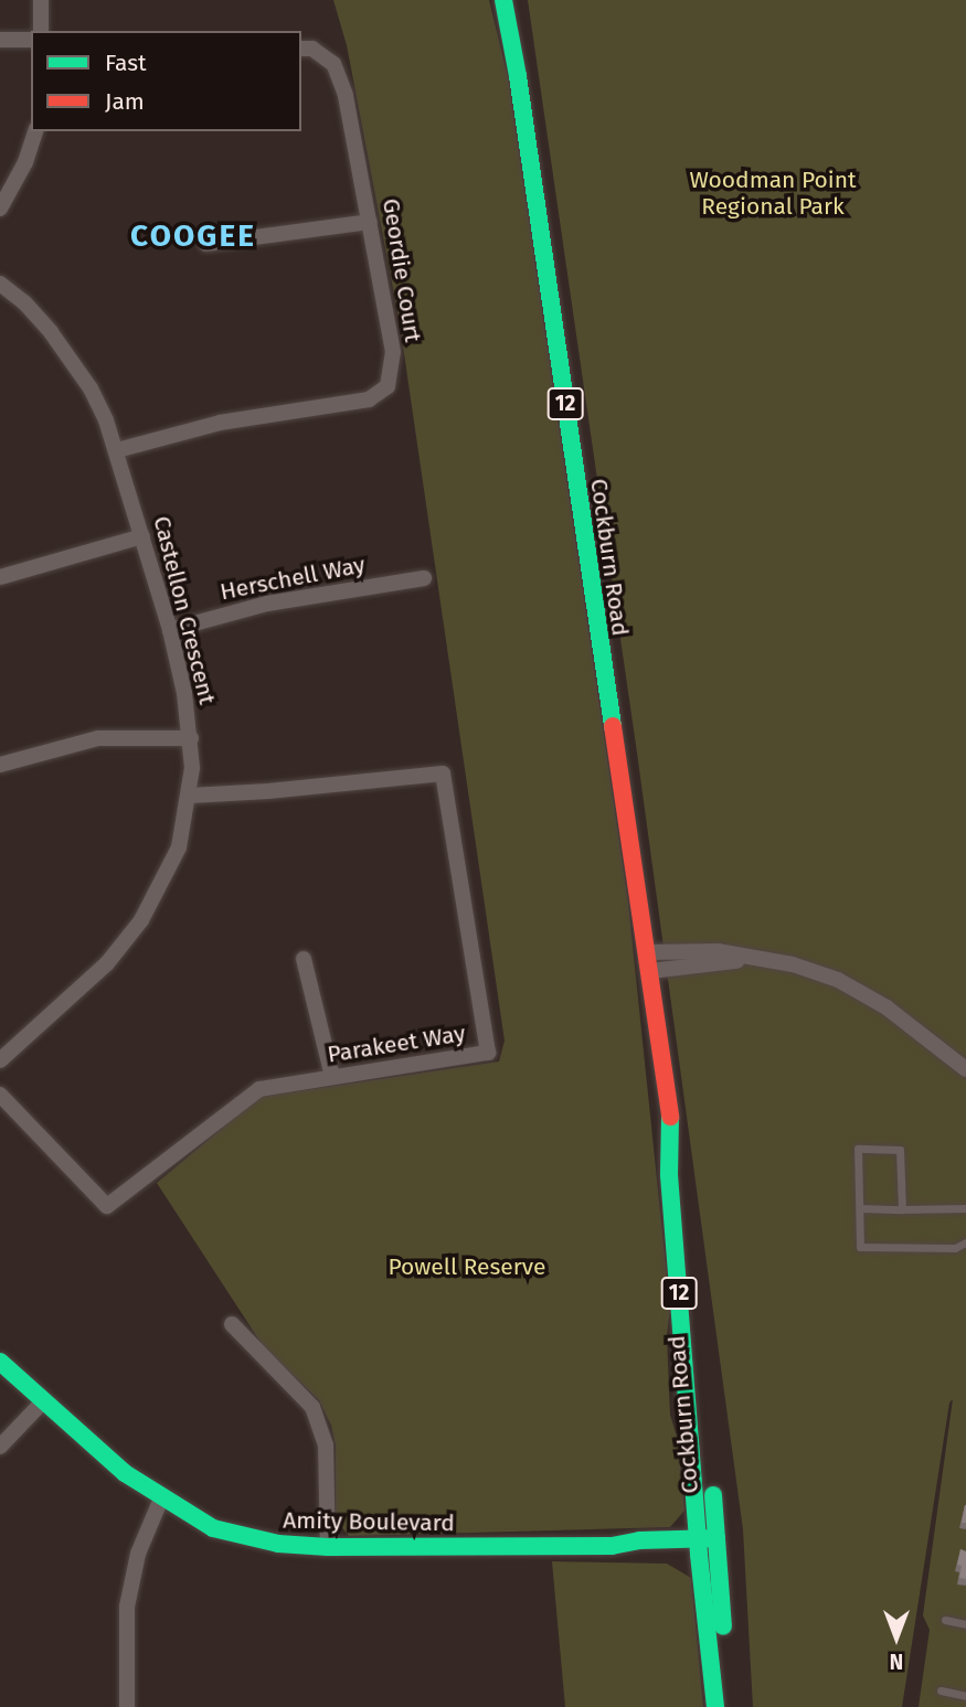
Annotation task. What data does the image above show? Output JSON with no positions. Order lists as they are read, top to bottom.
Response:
{
  "streets": {
    "main road": ["12", "Cockburn Road", "Amity Boulevard"],
    "street": [
      "Geordie Court",
      "Herschell Way",
      "Castellon Crescent",
      "Parakeet Way"
    ]
  },
  "crossings": [
    ["Geordie Court", "Castellon Crescent"],
    ["Cockburn Road", "Amity Boulevard"],
    ["Herschell Way", "Castellon Crescent"],
    ["Castellon Crescent", "Parakeet Way"]
  ],
  "districts": ["COOGEE"],
  "parks": ["Woodman Point Regional Park", "Powell Reserve"],
  "legend": ["Fast", "Jam"],
  "north": "bottom"
}
